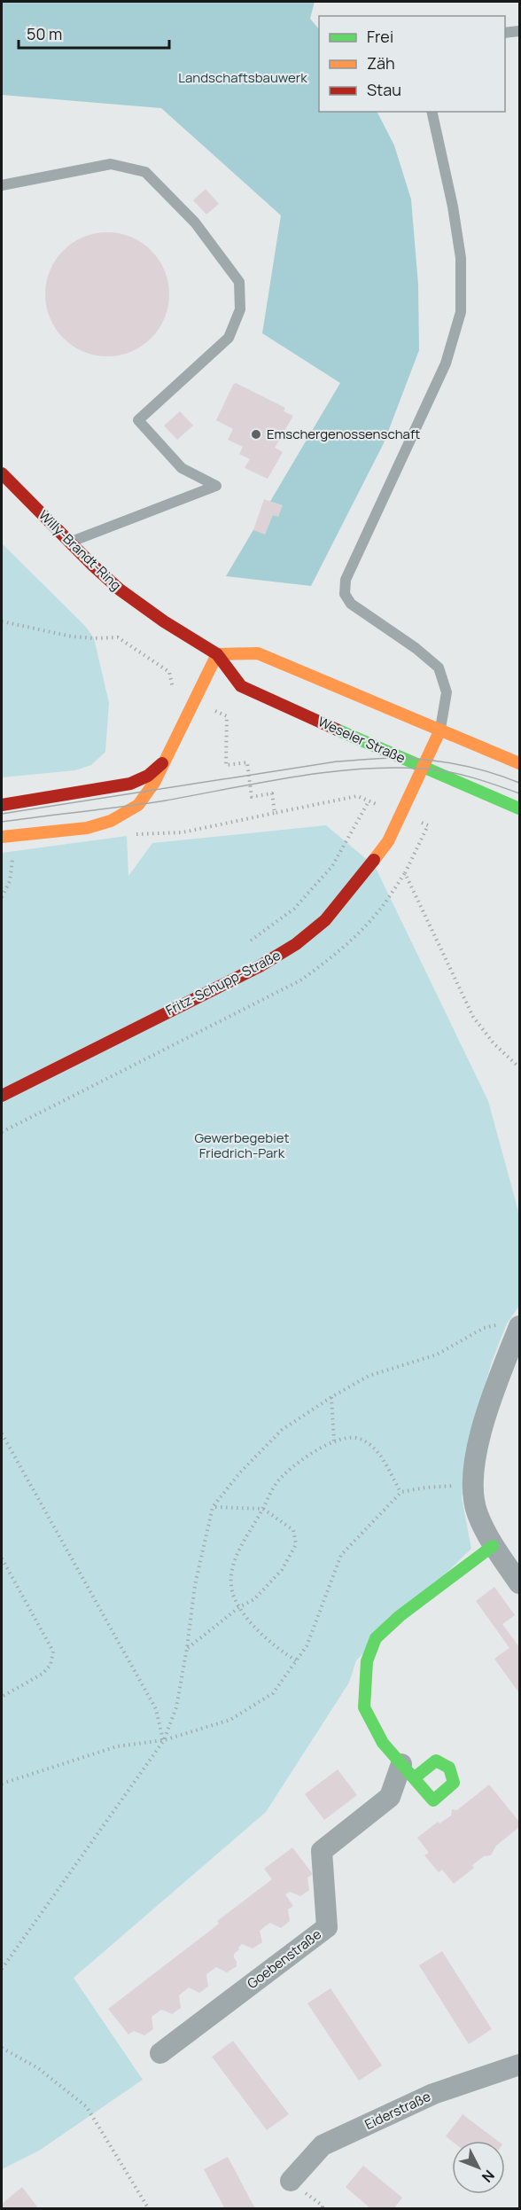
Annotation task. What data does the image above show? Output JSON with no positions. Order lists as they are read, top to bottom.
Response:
{
  "streets": {
    "main road": [
      "Willy-Brandt-Ring",
      "Weseler Straße",
      "Fritz-Schupp-Straße",
      "Goebenstraße"
    ],
    "street": ["Eiderstraße"]
  },
  "crossings": [
    ["Willy-Brandt-Ring", "Weseler Straße"],
    ["Weseler Straße", "Fritz-Schupp-Straße"]
  ],
  "parks": ["Landschaftsbauwerk", "Gewerbegebiet Friedrich-Park"],
  "places": ["Emschergenossenschaft"],
  "legend": ["Frei", "Zäh", "Stau"],
  "scale_bar": "50 m",
  "north": "bottom right"
}
